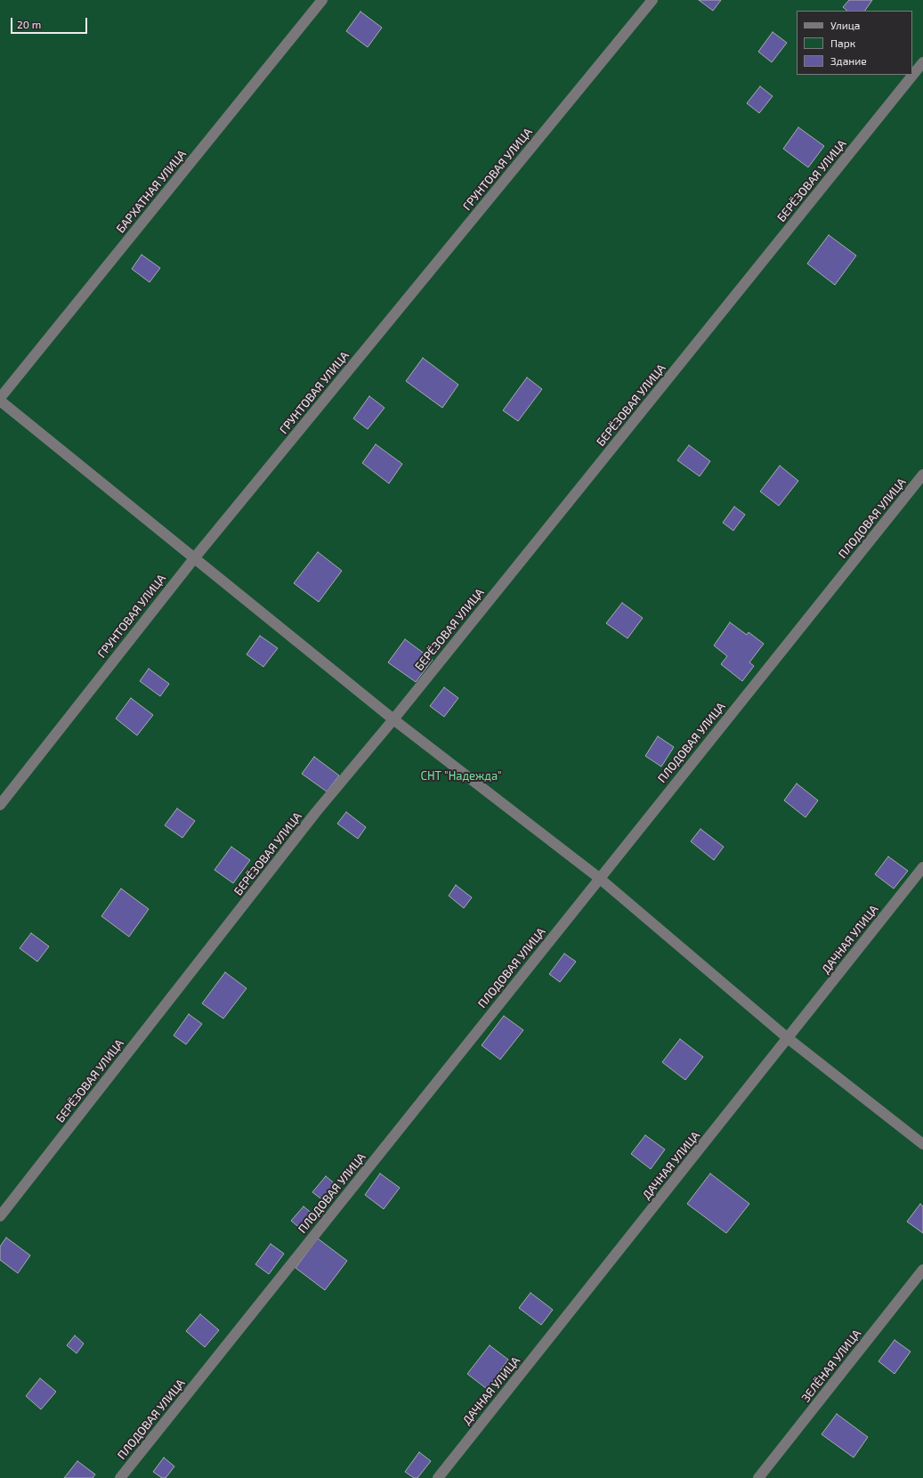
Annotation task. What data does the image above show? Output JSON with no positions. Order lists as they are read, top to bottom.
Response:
{
  "streets": {
    "street": [
      "ГРУНТОВАЯ УЛИЦА",
      "БЕРЁЗОВАЯ УЛИЦА",
      "БАРХАТНАЯ УЛИЦА",
      "ПЛОДОВАЯ УЛИЦА",
      "ДАЧНАЯ УЛИЦА",
      "ЗЕЛЁНАЯ УЛИЦА"
    ]
  },
  "parks": ["СНТ \"Надежда\""],
  "legend": ["Улица", "Парк", "Здание"],
  "scale_bar": "20 m"
}
